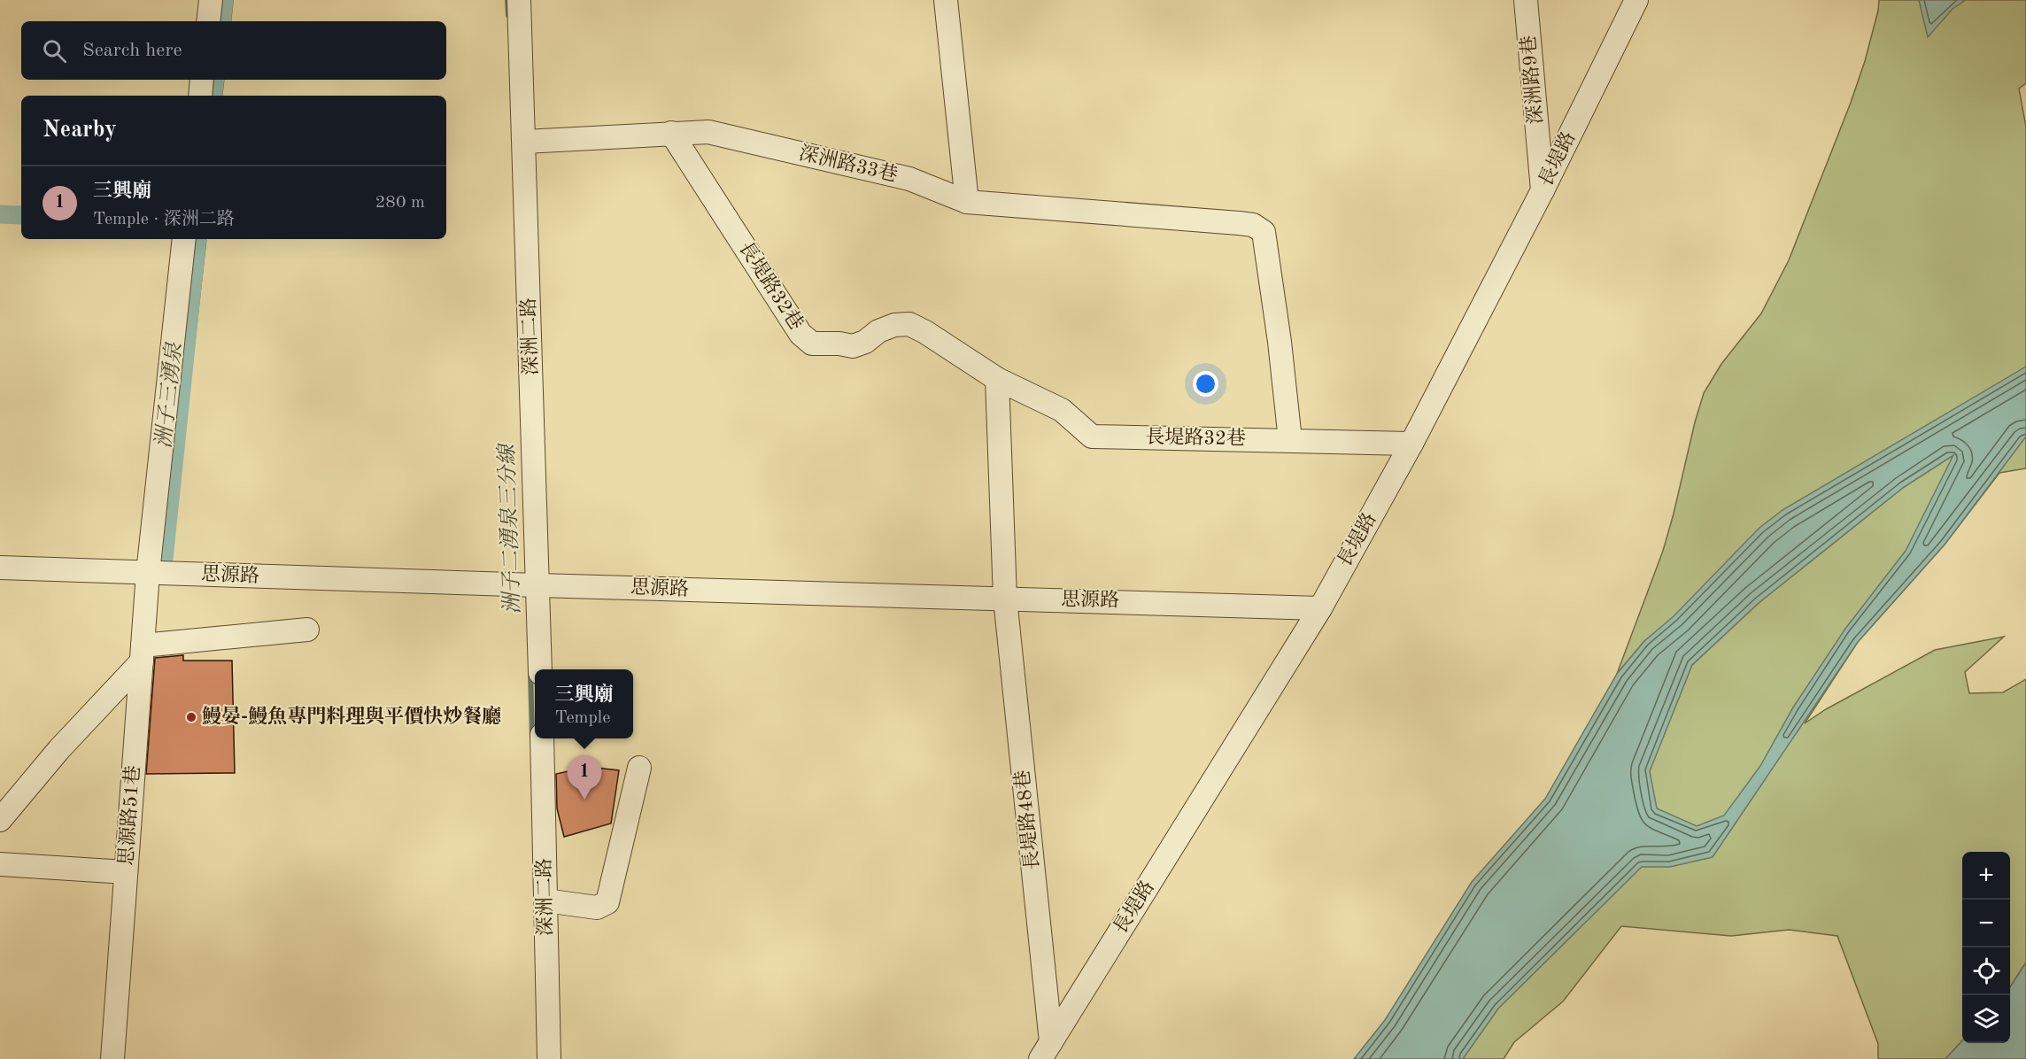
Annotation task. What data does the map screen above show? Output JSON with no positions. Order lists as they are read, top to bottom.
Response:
{
  "streets": {
    "street": [
      "深洲路9巷",
      "長堤路",
      "深洲路33巷",
      "長堤路32巷",
      "深洲二路",
      "思源路",
      "思源路51巷",
      "長堤路48巷"
    ]
  },
  "crossings": [
    ["深洲路9巷", "長堤路"],
    ["長堤路", "長堤路32巷"],
    ["長堤路", "思源路"],
    ["長堤路", "長堤路48巷"],
    ["深洲路33巷", "長堤路32巷"],
    ["深洲路33巷", "深洲二路"],
    ["深洲二路", "思源路"],
    ["思源路", "思源路51巷"],
    ["思源路", "長堤路48巷"]
  ],
  "water": ["洲子三湧泉", "洲子二湧泉三分線"],
  "places": ["鰻晏-鰻魚專門料理與平價快炒餐廳"],
  "page": {
    "search": "Search here",
    "heading": "Nearby",
    "list": [
      {
        "mark": "1",
        "name": "三興廟",
        "note": "Temple · 深洲二路",
        "value": "280 m"
      }
    ],
    "popup": ["三興廟", "Temple"],
    "pins": "1",
    "map_buttons": ["+", "−"]
  }
}
